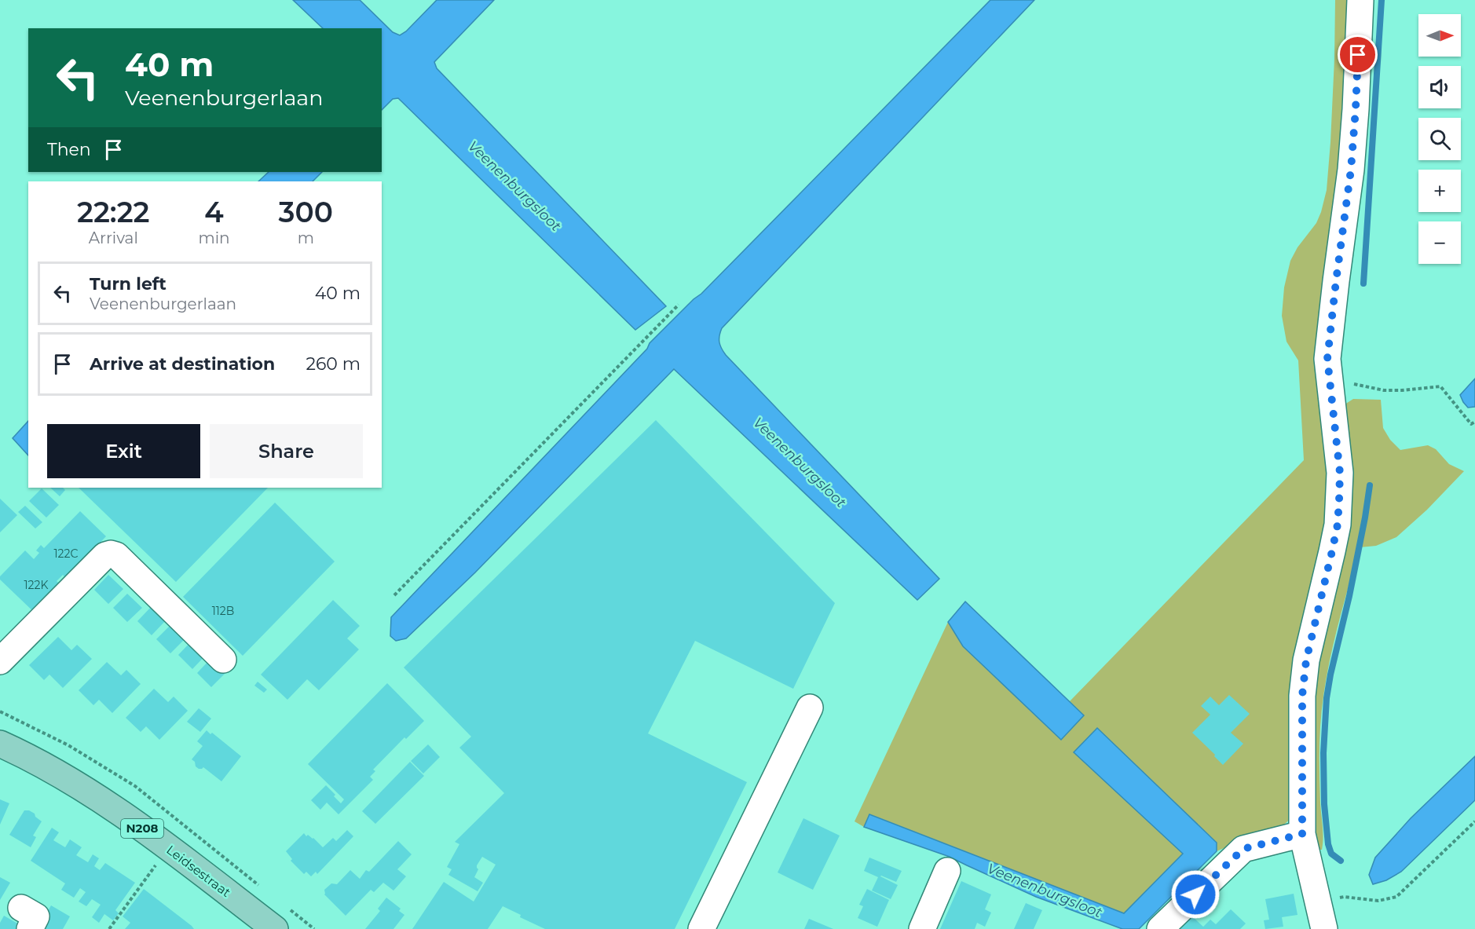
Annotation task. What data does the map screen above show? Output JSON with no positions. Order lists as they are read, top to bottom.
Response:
{
  "streets": {
    "main road": ["N208", "Leidsestraat"]
  },
  "water": ["Veenenburgsloot"],
  "house_numbers": ["122C", "122K", "112B"],
  "north": "right",
  "page": {
    "map_buttons": ["+", "−"],
    "turn": ["40 m", "Veenenburgerlaan"],
    "then": "Then",
    "eta": [
      "22:22",
      "Arrival",
      "4",
      "min",
      "300",
      "m"
    ],
    "list": [
      {
        "name": "Turn left",
        "note": "Veenenburgerlaan",
        "value": "40 m"
      },
      {
        "name": "Arrive at destination",
        "value": "260 m"
      }
    ],
    "buttons": ["Exit", "Share"]
  }
}
